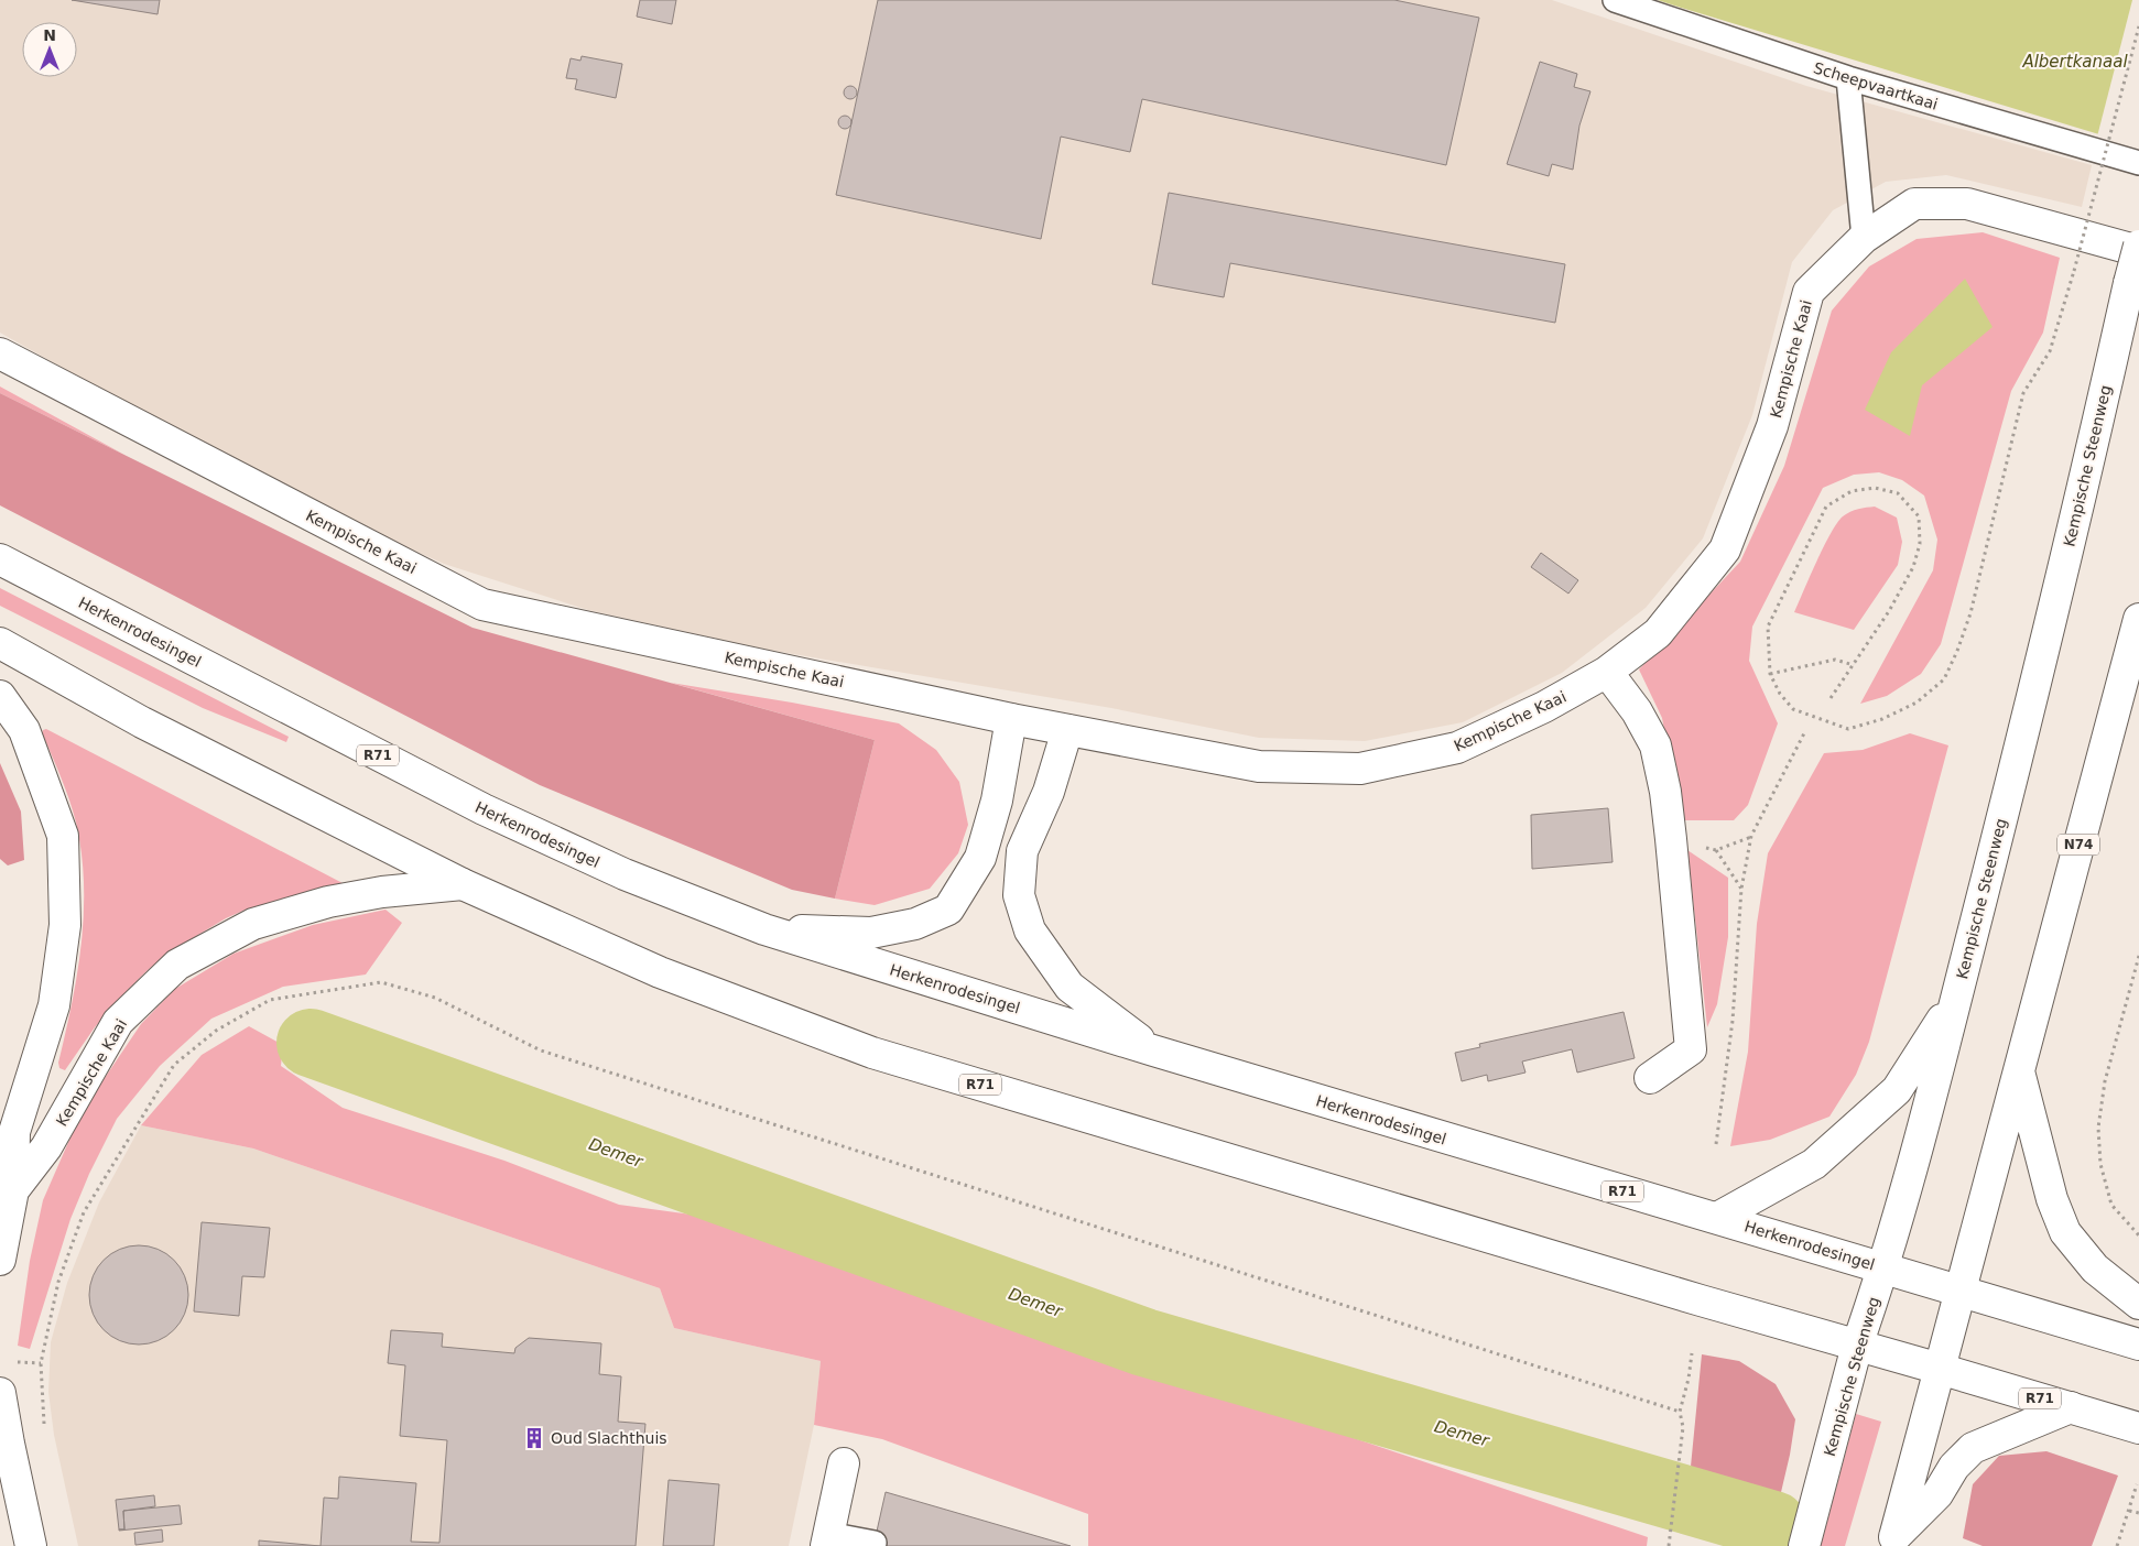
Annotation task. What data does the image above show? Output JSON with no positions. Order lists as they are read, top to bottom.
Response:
{
  "streets": {
    "main road": [
      "Kempische Kaai",
      "Kempische Steenweg",
      "Herkenrodesingel",
      "R71",
      "N74"
    ],
    "lane": ["Scheepvaartkaai"]
  },
  "crossings": [
    ["Kempische Kaai", "R71"],
    ["Kempische Steenweg", "Herkenrodesingel"],
    ["Kempische Steenweg", "R71"],
    ["Herkenrodesingel", "R71"],
    ["Herkenrodesingel", "N74"],
    ["R71", "N74"]
  ],
  "water": ["Albertkanaal", "Demer"],
  "places": {
    "building": ["Oud Slachthuis"]
  },
  "north": "top"
}
